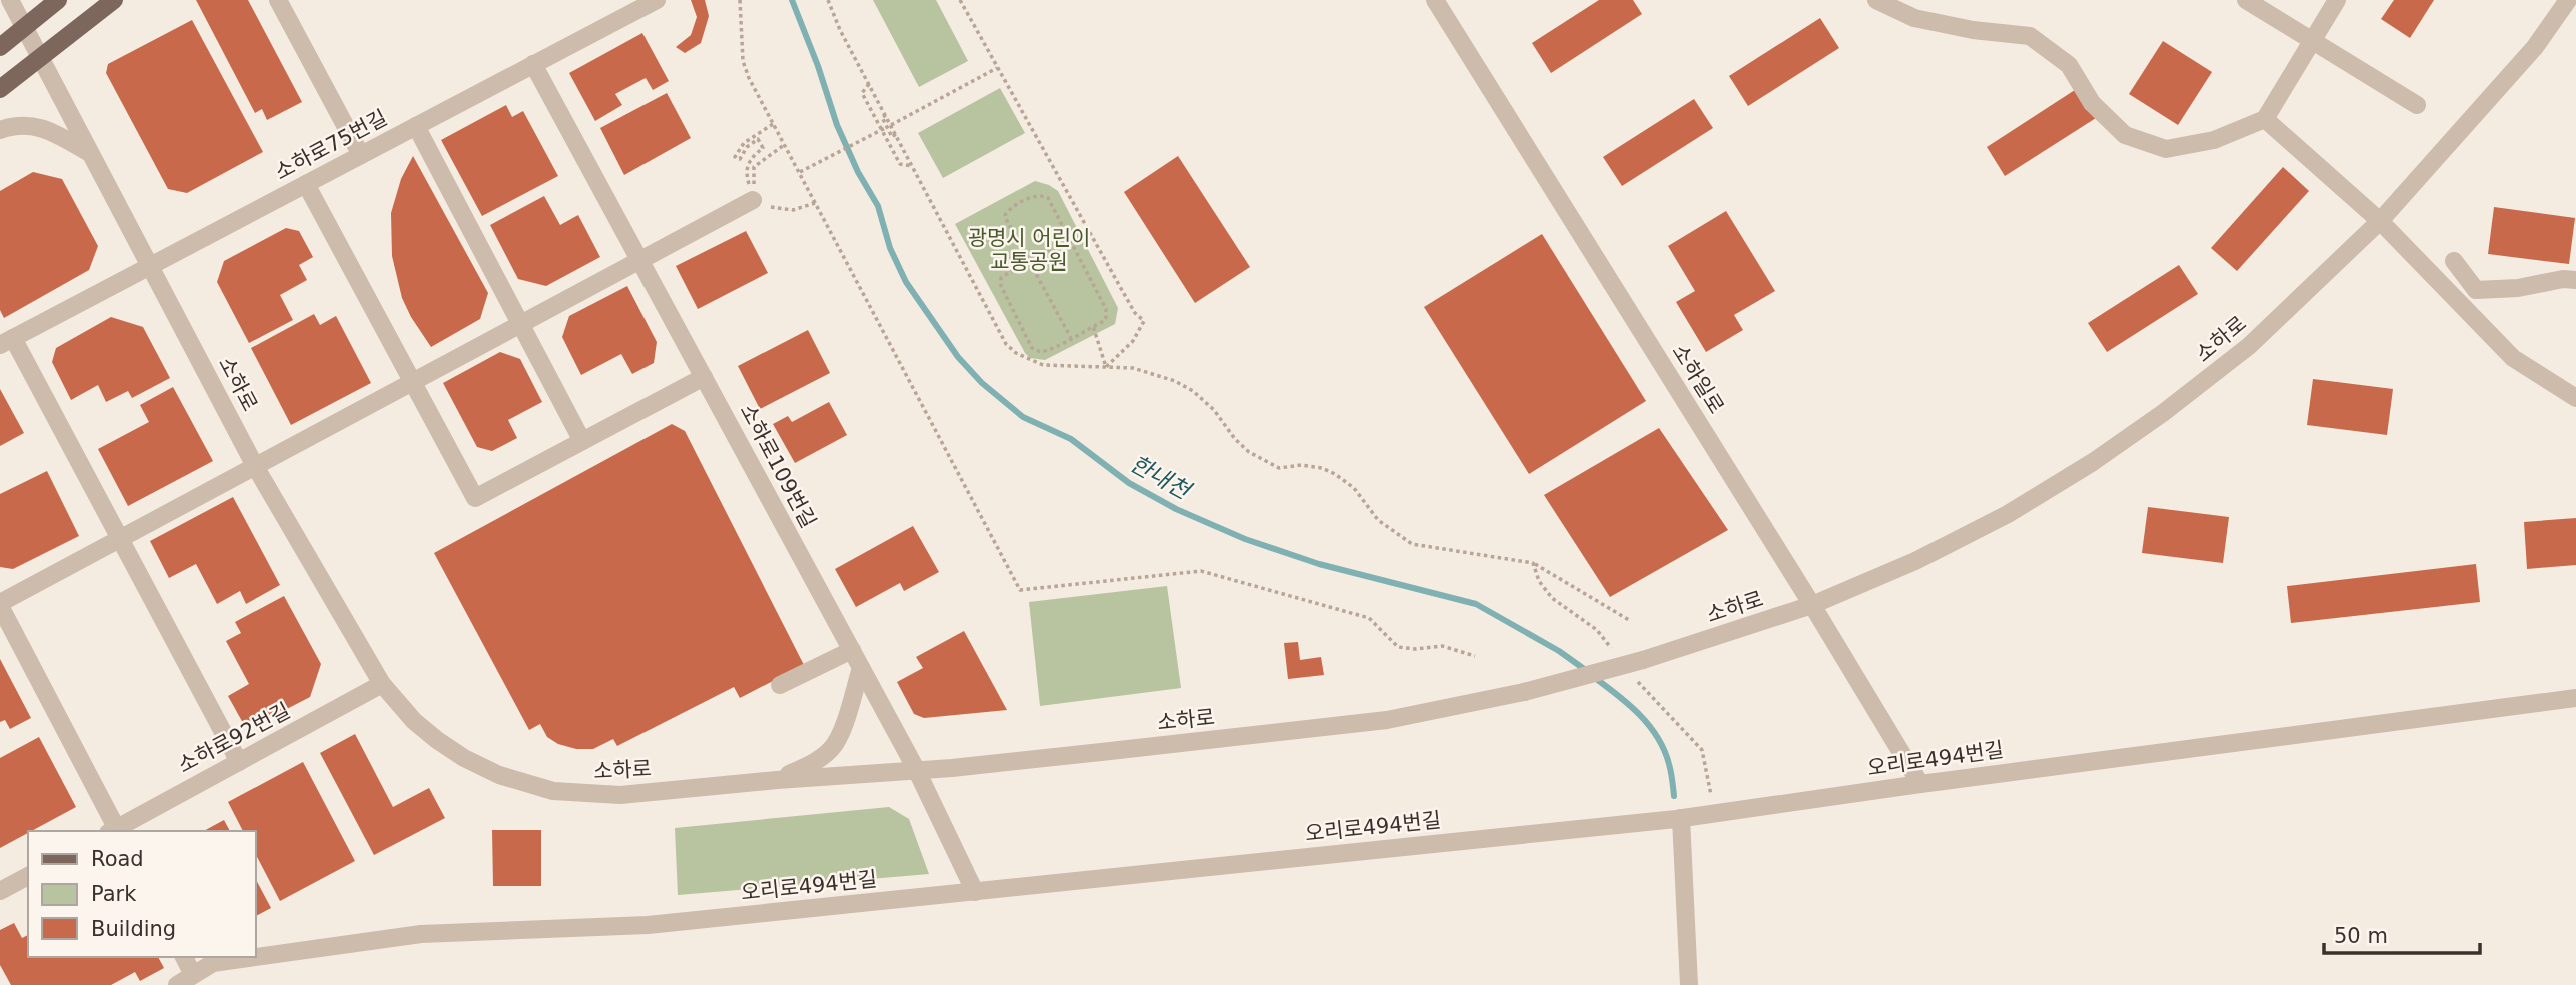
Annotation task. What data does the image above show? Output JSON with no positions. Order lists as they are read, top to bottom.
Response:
{
  "streets": {
    "street": [
      "소하로75번길",
      "소하로",
      "소하일로",
      "소하로109번길",
      "소하로92번길",
      "오리로494번길"
    ]
  },
  "crossings": [
    ["소하로75번길", "소하로"],
    ["소하로75번길", "소하로109번길"],
    ["소하로", "소하일로"],
    ["소하로", "소하로109번길"],
    ["소하로", "소하로92번길"],
    ["소하일로", "오리로494번길"],
    ["소하로109번길", "오리로494번길"]
  ],
  "water": ["한내천"],
  "parks": ["광명시 어린이 교통공원"],
  "legend": ["Road", "Park", "Building"],
  "scale_bar": "50 m"
}
